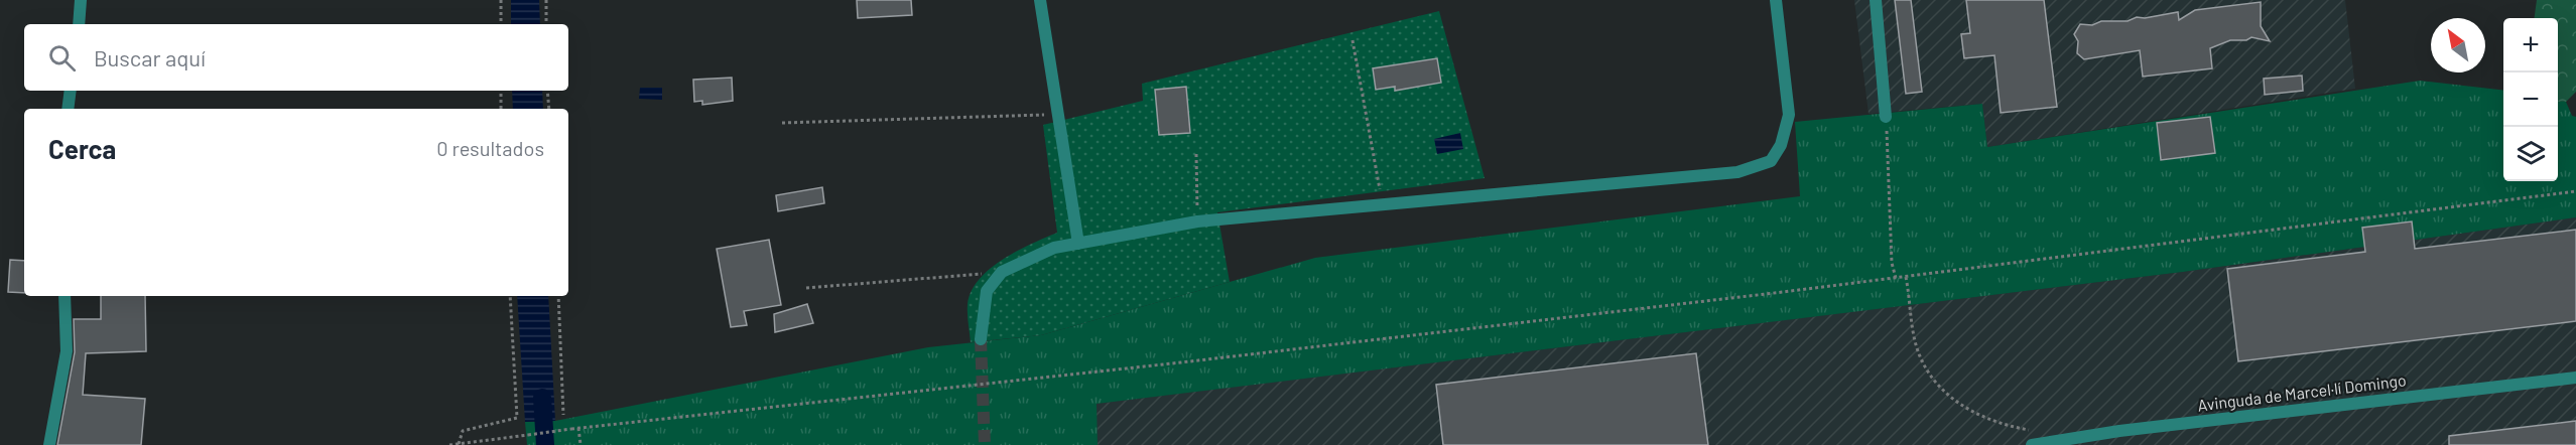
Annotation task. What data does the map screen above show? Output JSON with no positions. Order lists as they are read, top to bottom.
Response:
{
  "streets": {
    "street": ["Avinguda de Marcel·lí Domingo"]
  },
  "north": "top left",
  "page": {
    "map_buttons": ["+", "−"],
    "search": "Buscar aquí",
    "heading": ["Cerca", "0 resultados"]
  }
}
